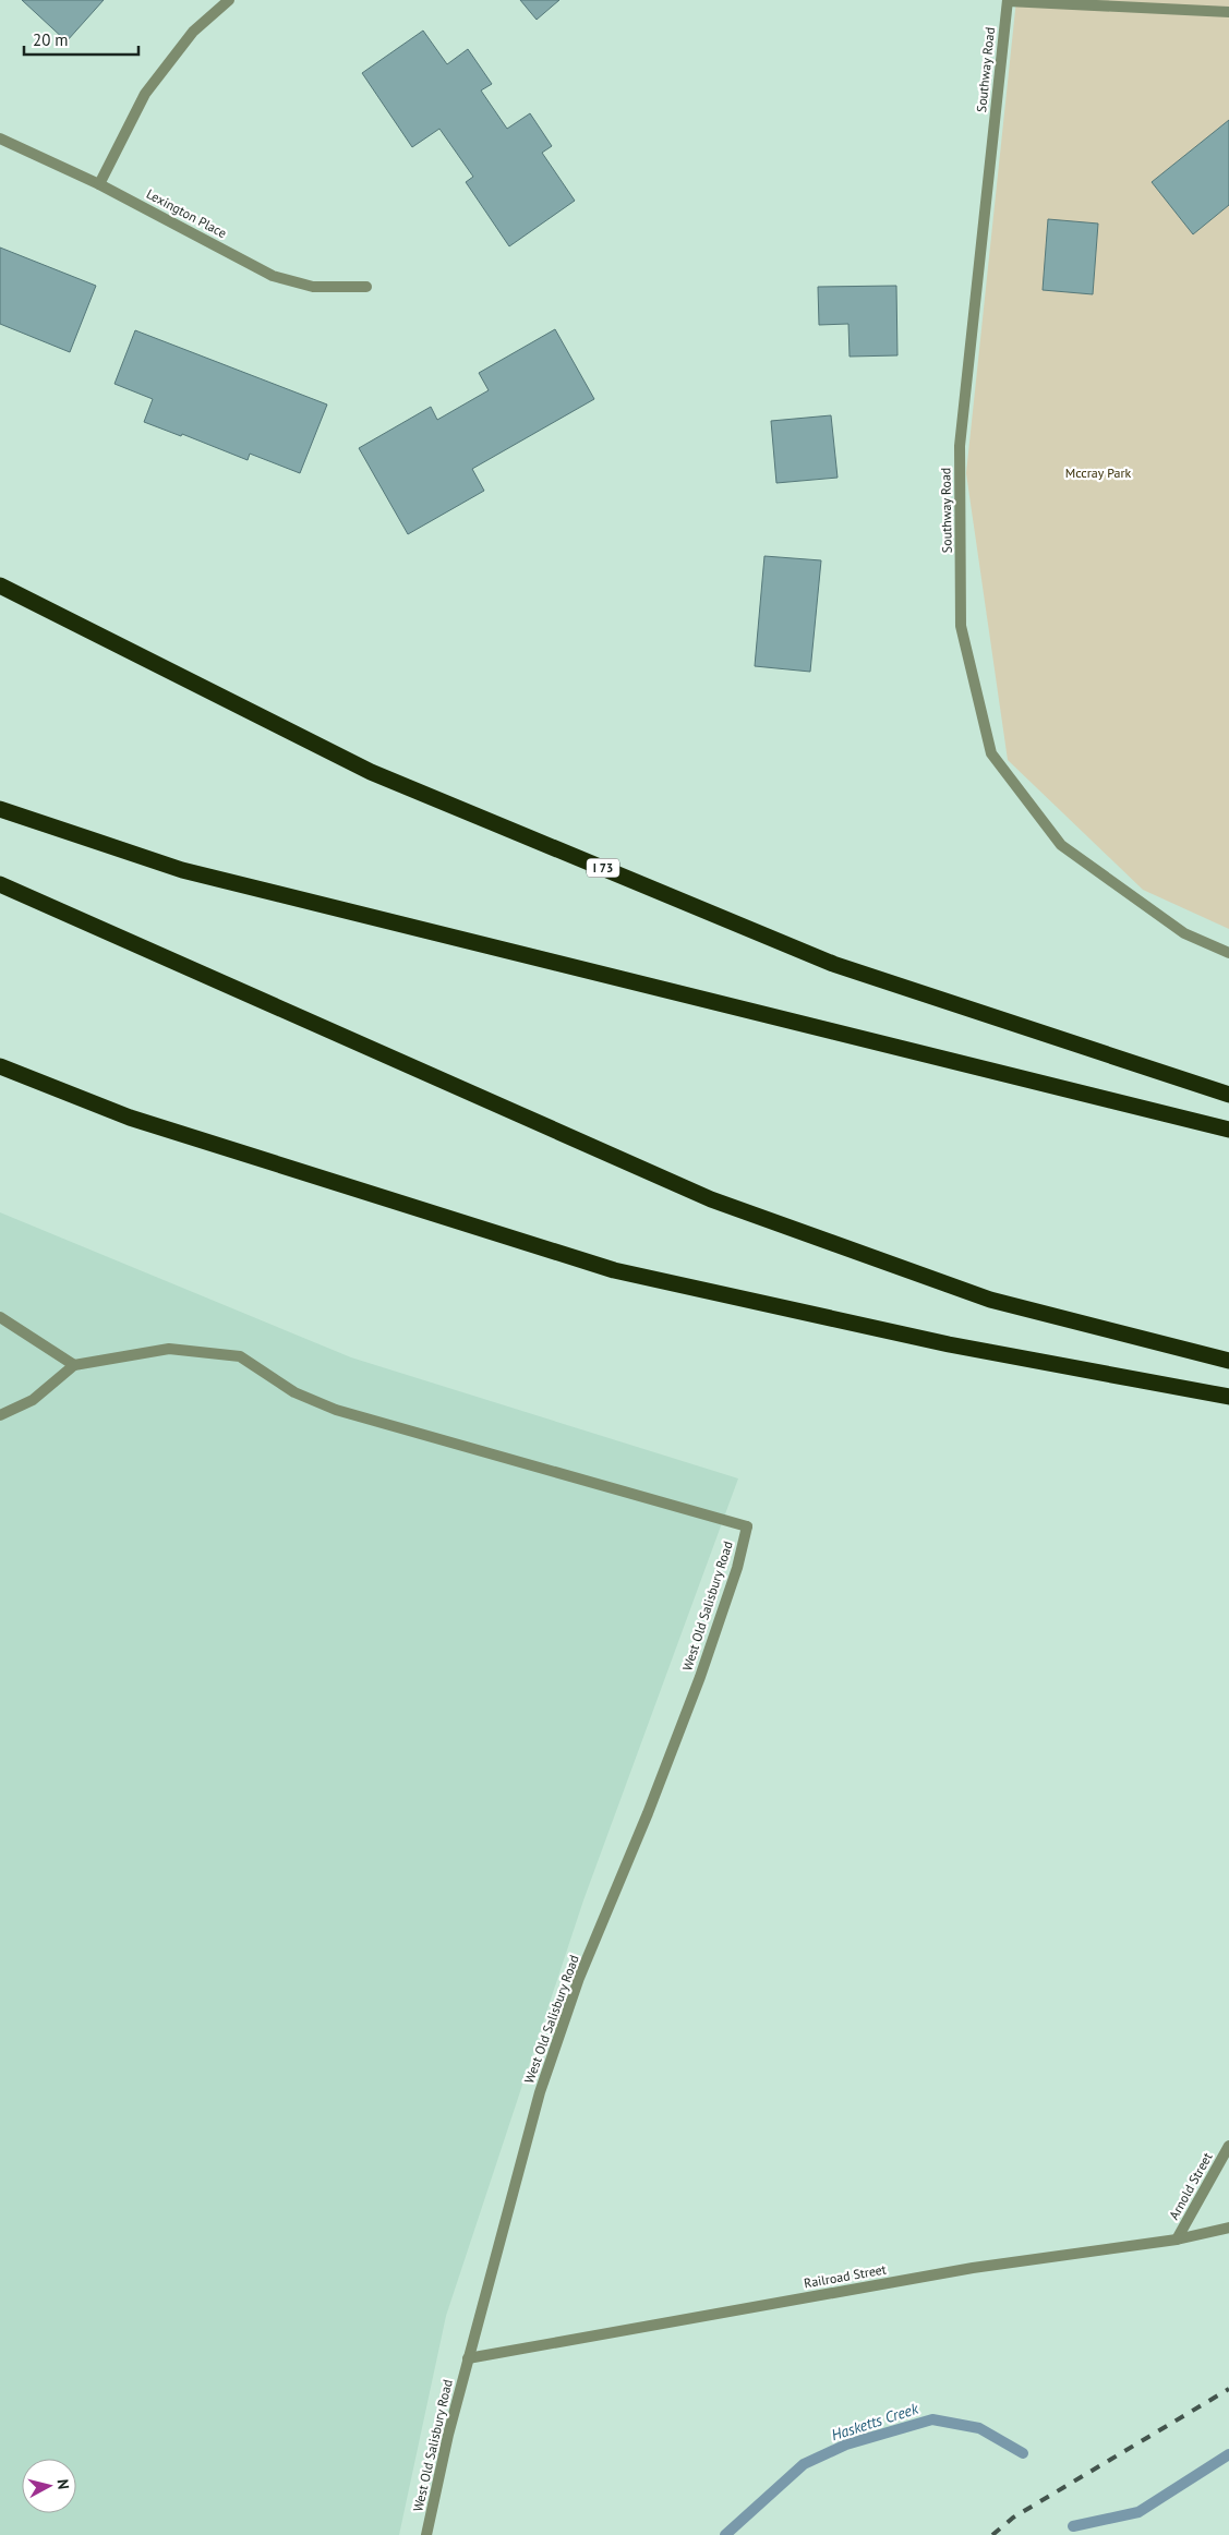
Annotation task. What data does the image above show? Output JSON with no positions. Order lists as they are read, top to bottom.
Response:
{
  "streets": {
    "highway": ["I 73"],
    "street": [
      "Southway Road",
      "Lexington Place",
      "West Old Salisbury Road",
      "Arnold Street",
      "Railroad Street"
    ]
  },
  "crossings": [
    ["West Old Salisbury Road", "Railroad Street"],
    ["Arnold Street", "Railroad Street"]
  ],
  "water": ["Hasketts Creek"],
  "parks": ["Mccray Park"],
  "scale_bar": "20 m",
  "north": "right"
}
